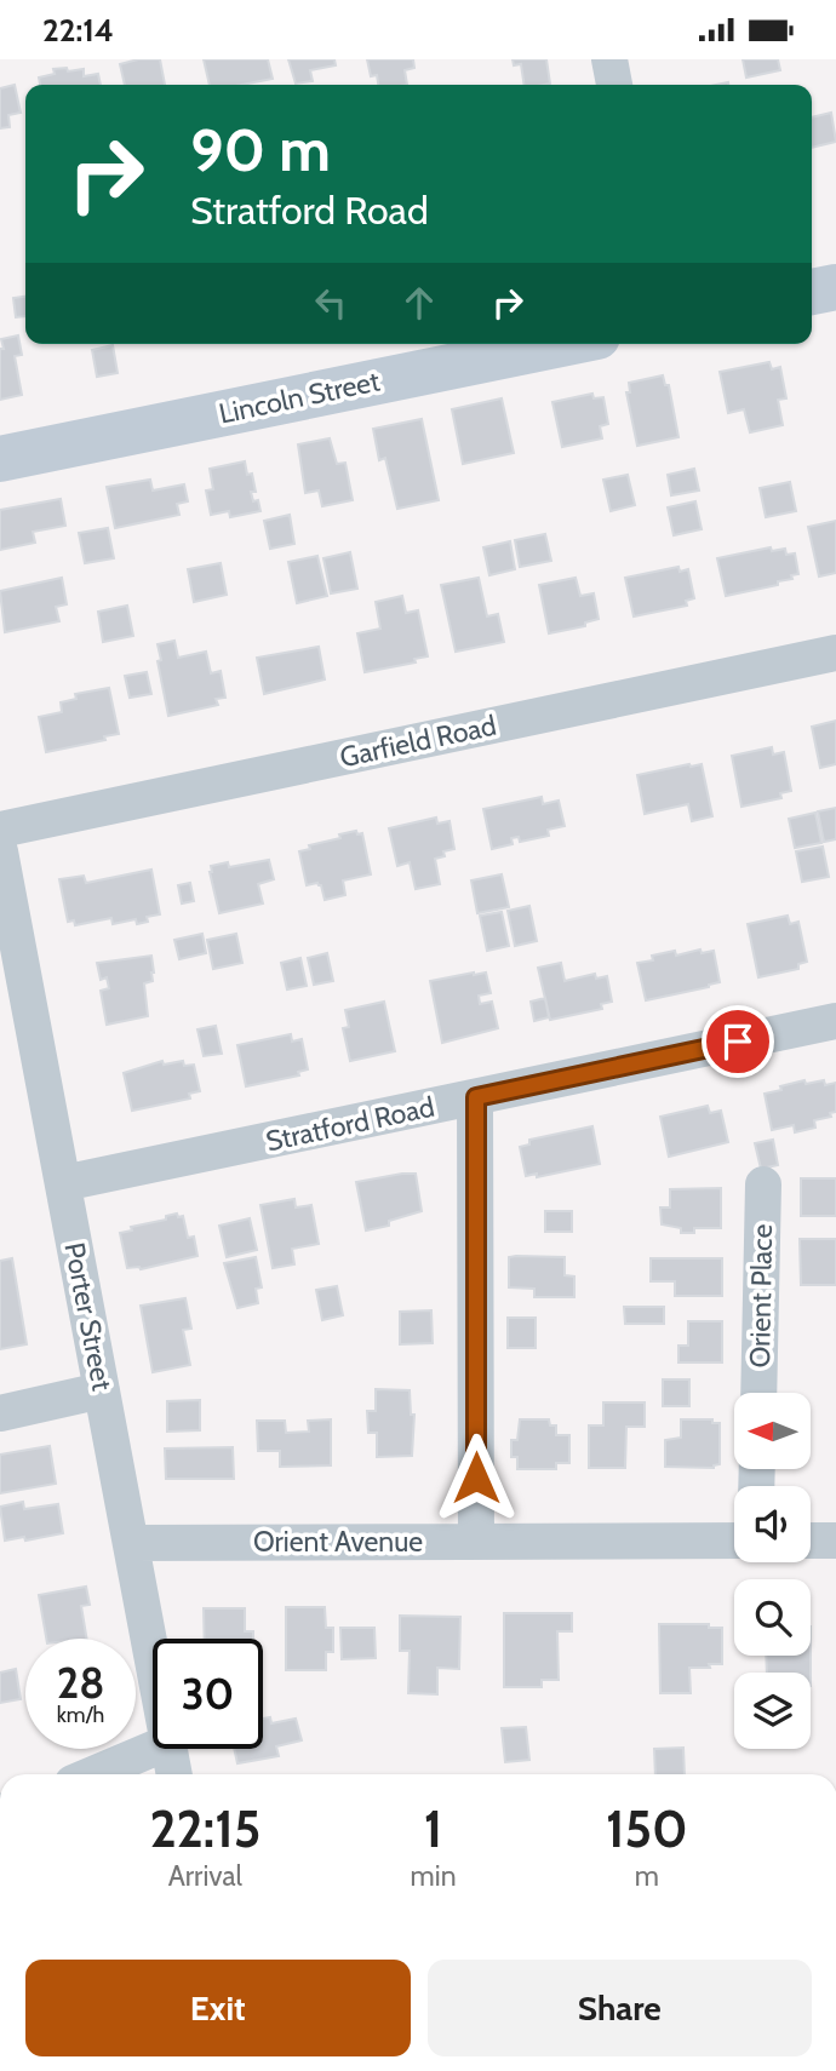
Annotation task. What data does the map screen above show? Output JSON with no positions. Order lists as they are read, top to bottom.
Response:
{
  "streets": {
    "street": [
      "Lincoln Street",
      "Garfield Road",
      "Stratford Road",
      "Orient Place",
      "Porter Street",
      "Orient Avenue"
    ]
  },
  "crossings": [
    ["Stratford Road", "Porter Street"],
    ["Porter Street", "Orient Avenue"]
  ],
  "north": "left",
  "page": {
    "status": "22:14",
    "turn": ["90 m", "Stratford Road"],
    "speed": "28 km/h",
    "limit": "30",
    "eta": [
      "22:15",
      "Arrival",
      "1",
      "min",
      "150",
      "m"
    ],
    "buttons": ["Exit", "Share"]
  }
}
